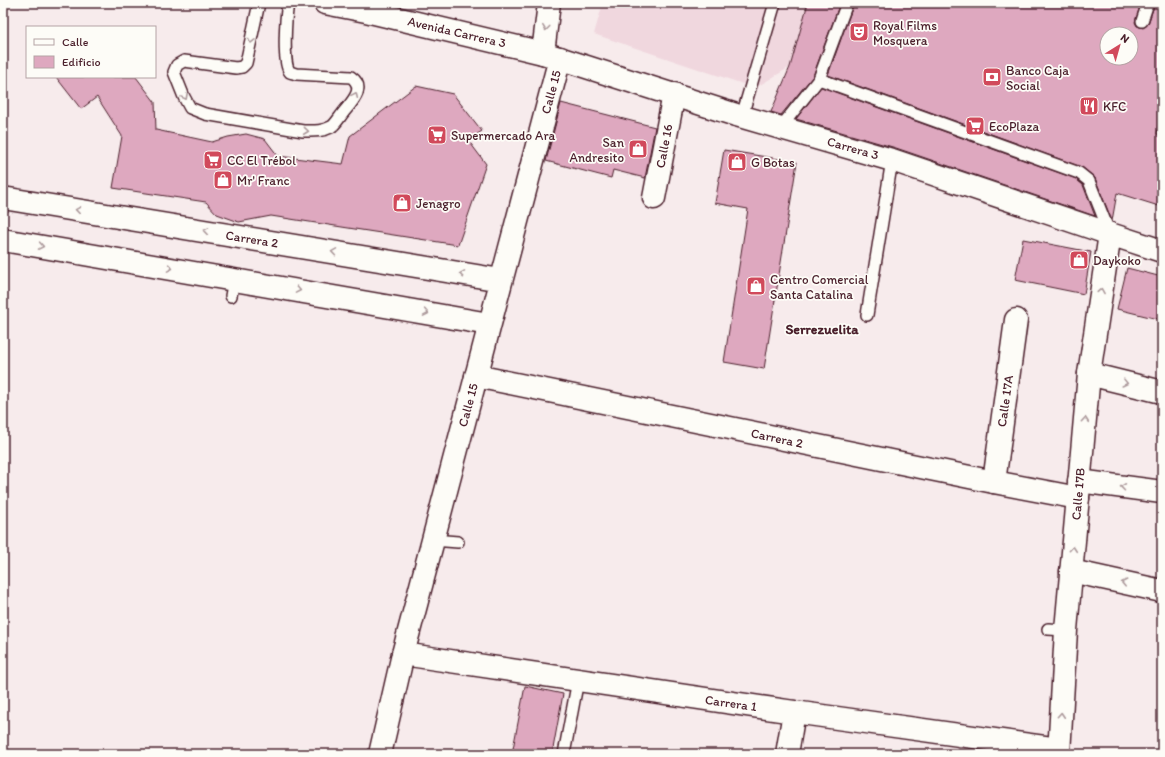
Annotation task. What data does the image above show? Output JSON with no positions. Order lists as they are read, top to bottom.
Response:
{
  "streets": {
    "street": [
      "Avenida Carrera 3",
      "Calle 15",
      "Calle 16",
      "Carrera 3",
      "Carrera 2",
      "Calle 17A",
      "Calle 17B",
      "Carrera 1"
    ]
  },
  "crossings": [
    ["Avenida Carrera 3", "Calle 15"],
    ["Avenida Carrera 3", "Carrera 3"],
    ["Calle 15", "Carrera 3"],
    ["Calle 15", "Carrera 2"],
    ["Calle 15", "Carrera 1"],
    ["Calle 16", "Carrera 3"],
    ["Carrera 3", "Calle 17B"],
    ["Carrera 2", "Calle 17A"],
    ["Carrera 2", "Calle 17B"],
    ["Calle 17B", "Carrera 1"]
  ],
  "one_way": ["Calle 17B"],
  "districts": ["Serrezuelita"],
  "places": {
    "theatre": ["Royal Films Mosquera"],
    "bank": ["Banco Caja Social"],
    "restaurant": ["KFC"],
    "supermarket": ["EcoPlaza", "Supermercado Ara", "CC El Trébol"],
    "shop": [
      "San Andresito",
      "G Botas",
      "Mr' Franc",
      "Jenagro",
      "Daykoko",
      "Centro Comercial Santa Catalina"
    ]
  },
  "legend": ["Calle", "Edificio"],
  "north": "top right"
}
